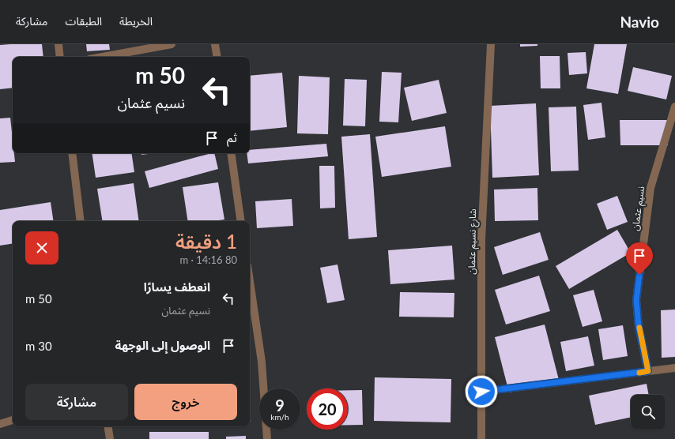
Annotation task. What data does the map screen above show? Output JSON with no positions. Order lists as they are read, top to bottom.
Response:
{
  "streets": {
    "street": ["نسيم عثمان", "شارع نسيم عثمان"]
  },
  "page": {
    "header": "Navio",
    "nav": ["الخريطة", "الطبقات", "مشاركة"],
    "turn": ["50 m", "نسيم عثمان"],
    "then": "ثم",
    "heading": ["1 دقيقة", "80 m · 14:16"],
    "list": [
      {
        "name": "انعطف يسارًا",
        "note": "نسيم عثمان",
        "value": "50 m"
      },
      {
        "name": "الوصول إلى الوجهة",
        "value": "30 m"
      }
    ],
    "buttons": ["خروج", "مشاركة"],
    "speed": "9 km/h",
    "limit": "20"
  }
}
